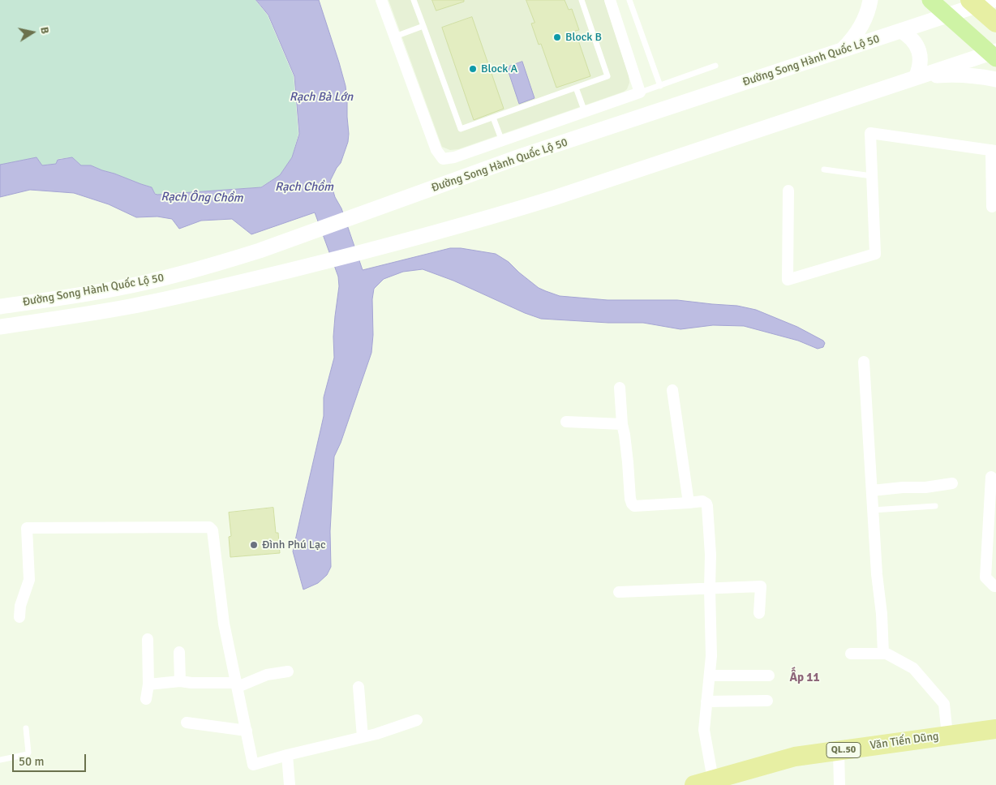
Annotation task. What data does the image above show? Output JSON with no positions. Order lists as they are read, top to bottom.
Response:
{
  "streets": {
    "highway": ["Văn Tiến Dũng", "QL.50"],
    "main road": ["Đường Song Hành Quốc Lộ 50"]
  },
  "districts": ["Ấp 11"],
  "water": ["Rạch Bà Lớn", "Rạch Chồm", "Rạch Ông Chồm"],
  "places": ["Block B", "Block A", "Đình Phú Lạc"],
  "scale_bar": "50 m",
  "north": "right"
}
